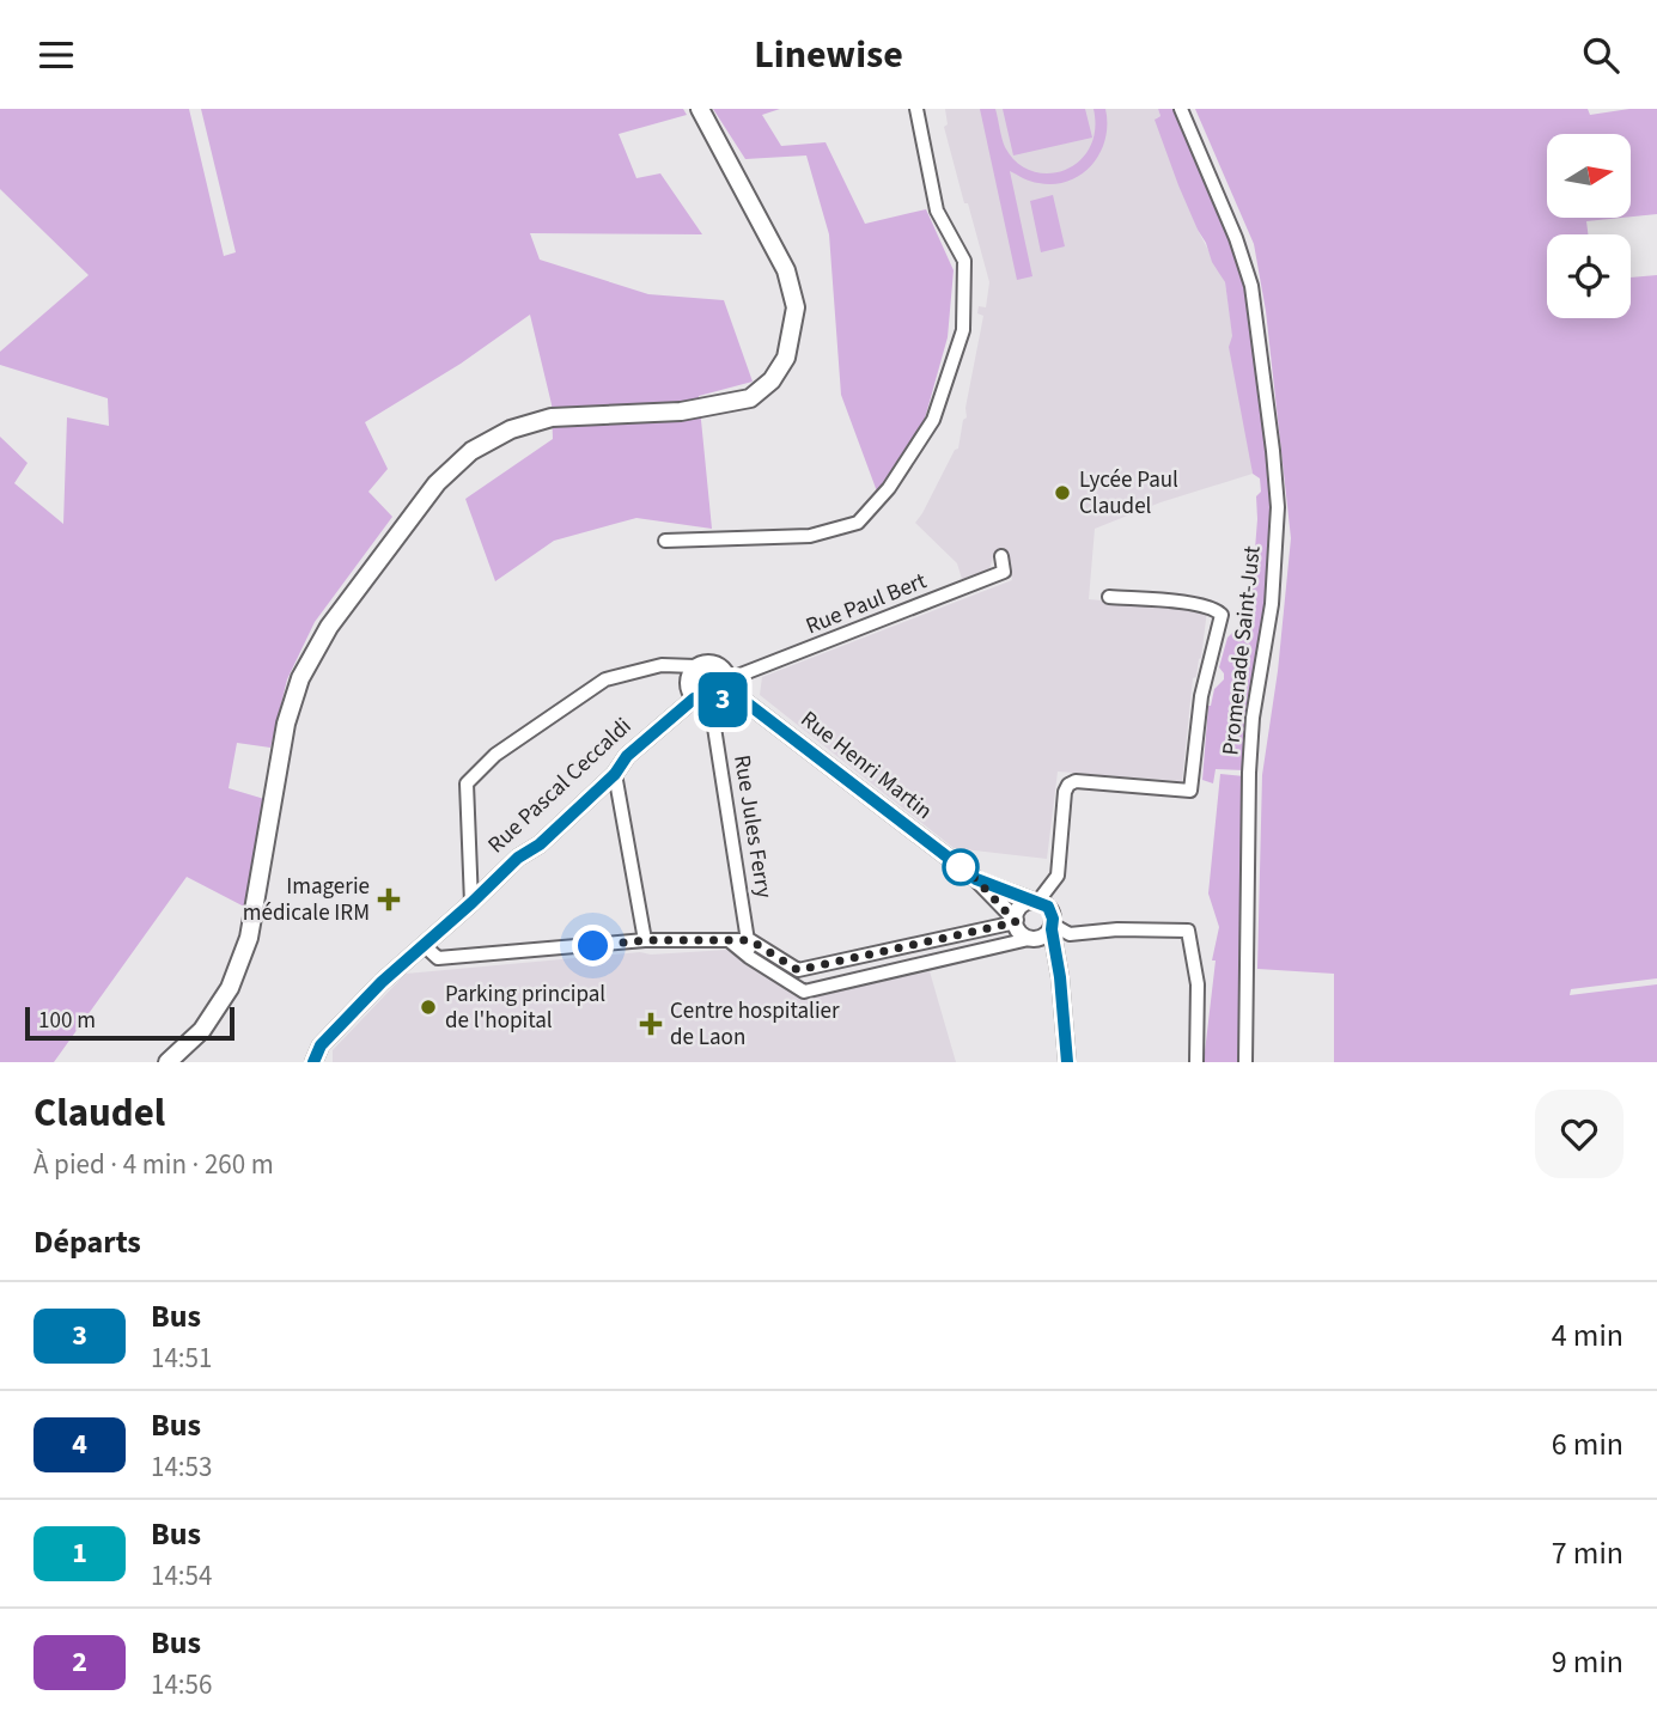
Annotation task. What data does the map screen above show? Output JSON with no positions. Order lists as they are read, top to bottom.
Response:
{
  "streets": {
    "street": [
      "Rue Paul Bert",
      "Promenade Saint-Just",
      "Rue Henri Martin",
      "Rue Pascal Ceccaldi",
      "Rue Jules Ferry"
    ]
  },
  "crossings": [
    ["Rue Paul Bert", "Rue Henri Martin"],
    ["Rue Paul Bert", "Rue Pascal Ceccaldi"],
    ["Rue Paul Bert", "Rue Jules Ferry"],
    ["Rue Henri Martin", "Rue Pascal Ceccaldi"],
    ["Rue Henri Martin", "Rue Jules Ferry"],
    ["Rue Pascal Ceccaldi", "Rue Jules Ferry"]
  ],
  "places": {
    "other": ["Lycée Paul Claudel", "Parking principal de l'hopital"],
    "health": ["Imagerie médicale IRM", "Centre hospitalier de Laon"]
  },
  "lines": ["bus line 3"],
  "scale_bar": "100 m",
  "north": "right",
  "page": {
    "header": "Linewise",
    "on_map": "3",
    "scale": "100 m",
    "heading": [
      ["Claudel", "À pied · 4 min · 260 m"],
      "Départs"
    ],
    "list": [
      {
        "mark": "3",
        "name": "Bus",
        "note": "14:51",
        "value": "4 min"
      },
      {
        "mark": "4",
        "name": "Bus",
        "note": "14:53",
        "value": "6 min"
      },
      {
        "mark": "1",
        "name": "Bus",
        "note": "14:54",
        "value": "7 min"
      },
      {
        "mark": "2",
        "name": "Bus",
        "note": "14:56",
        "value": "9 min"
      }
    ]
  }
}
